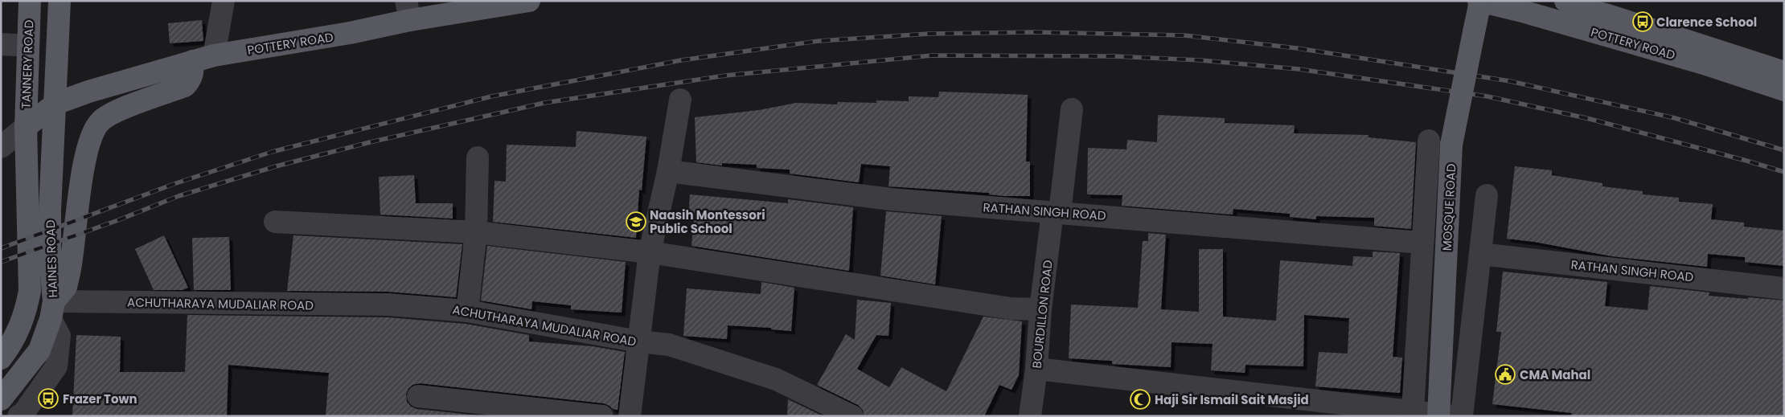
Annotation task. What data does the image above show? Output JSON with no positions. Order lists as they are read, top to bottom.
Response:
{
  "streets": {
    "main road": [
      "POTTERY ROAD",
      "TANNERY ROAD",
      "MOSQUE ROAD",
      "HAINES ROAD"
    ],
    "street": ["RATHAN SINGH ROAD", "ACHUTHARAYA MUDALIAR ROAD", "BOURDILLON ROAD"]
  },
  "crossings": [
    ["POTTERY ROAD", "TANNERY ROAD"],
    ["POTTERY ROAD", "MOSQUE ROAD"],
    ["POTTERY ROAD", "HAINES ROAD"],
    ["TANNERY ROAD", "HAINES ROAD"],
    ["RATHAN SINGH ROAD", "BOURDILLON ROAD"],
    ["HAINES ROAD", "ACHUTHARAYA MUDALIAR ROAD"]
  ],
  "places": {
    "bus stop": ["Clarence School", "Frazer Town"],
    "school or university": ["Naasih Montessori Public School"],
    "public building": ["CMA Mahal"],
    "mosque": ["Haji Sir Ismail Sait Masjid"]
  }
}
